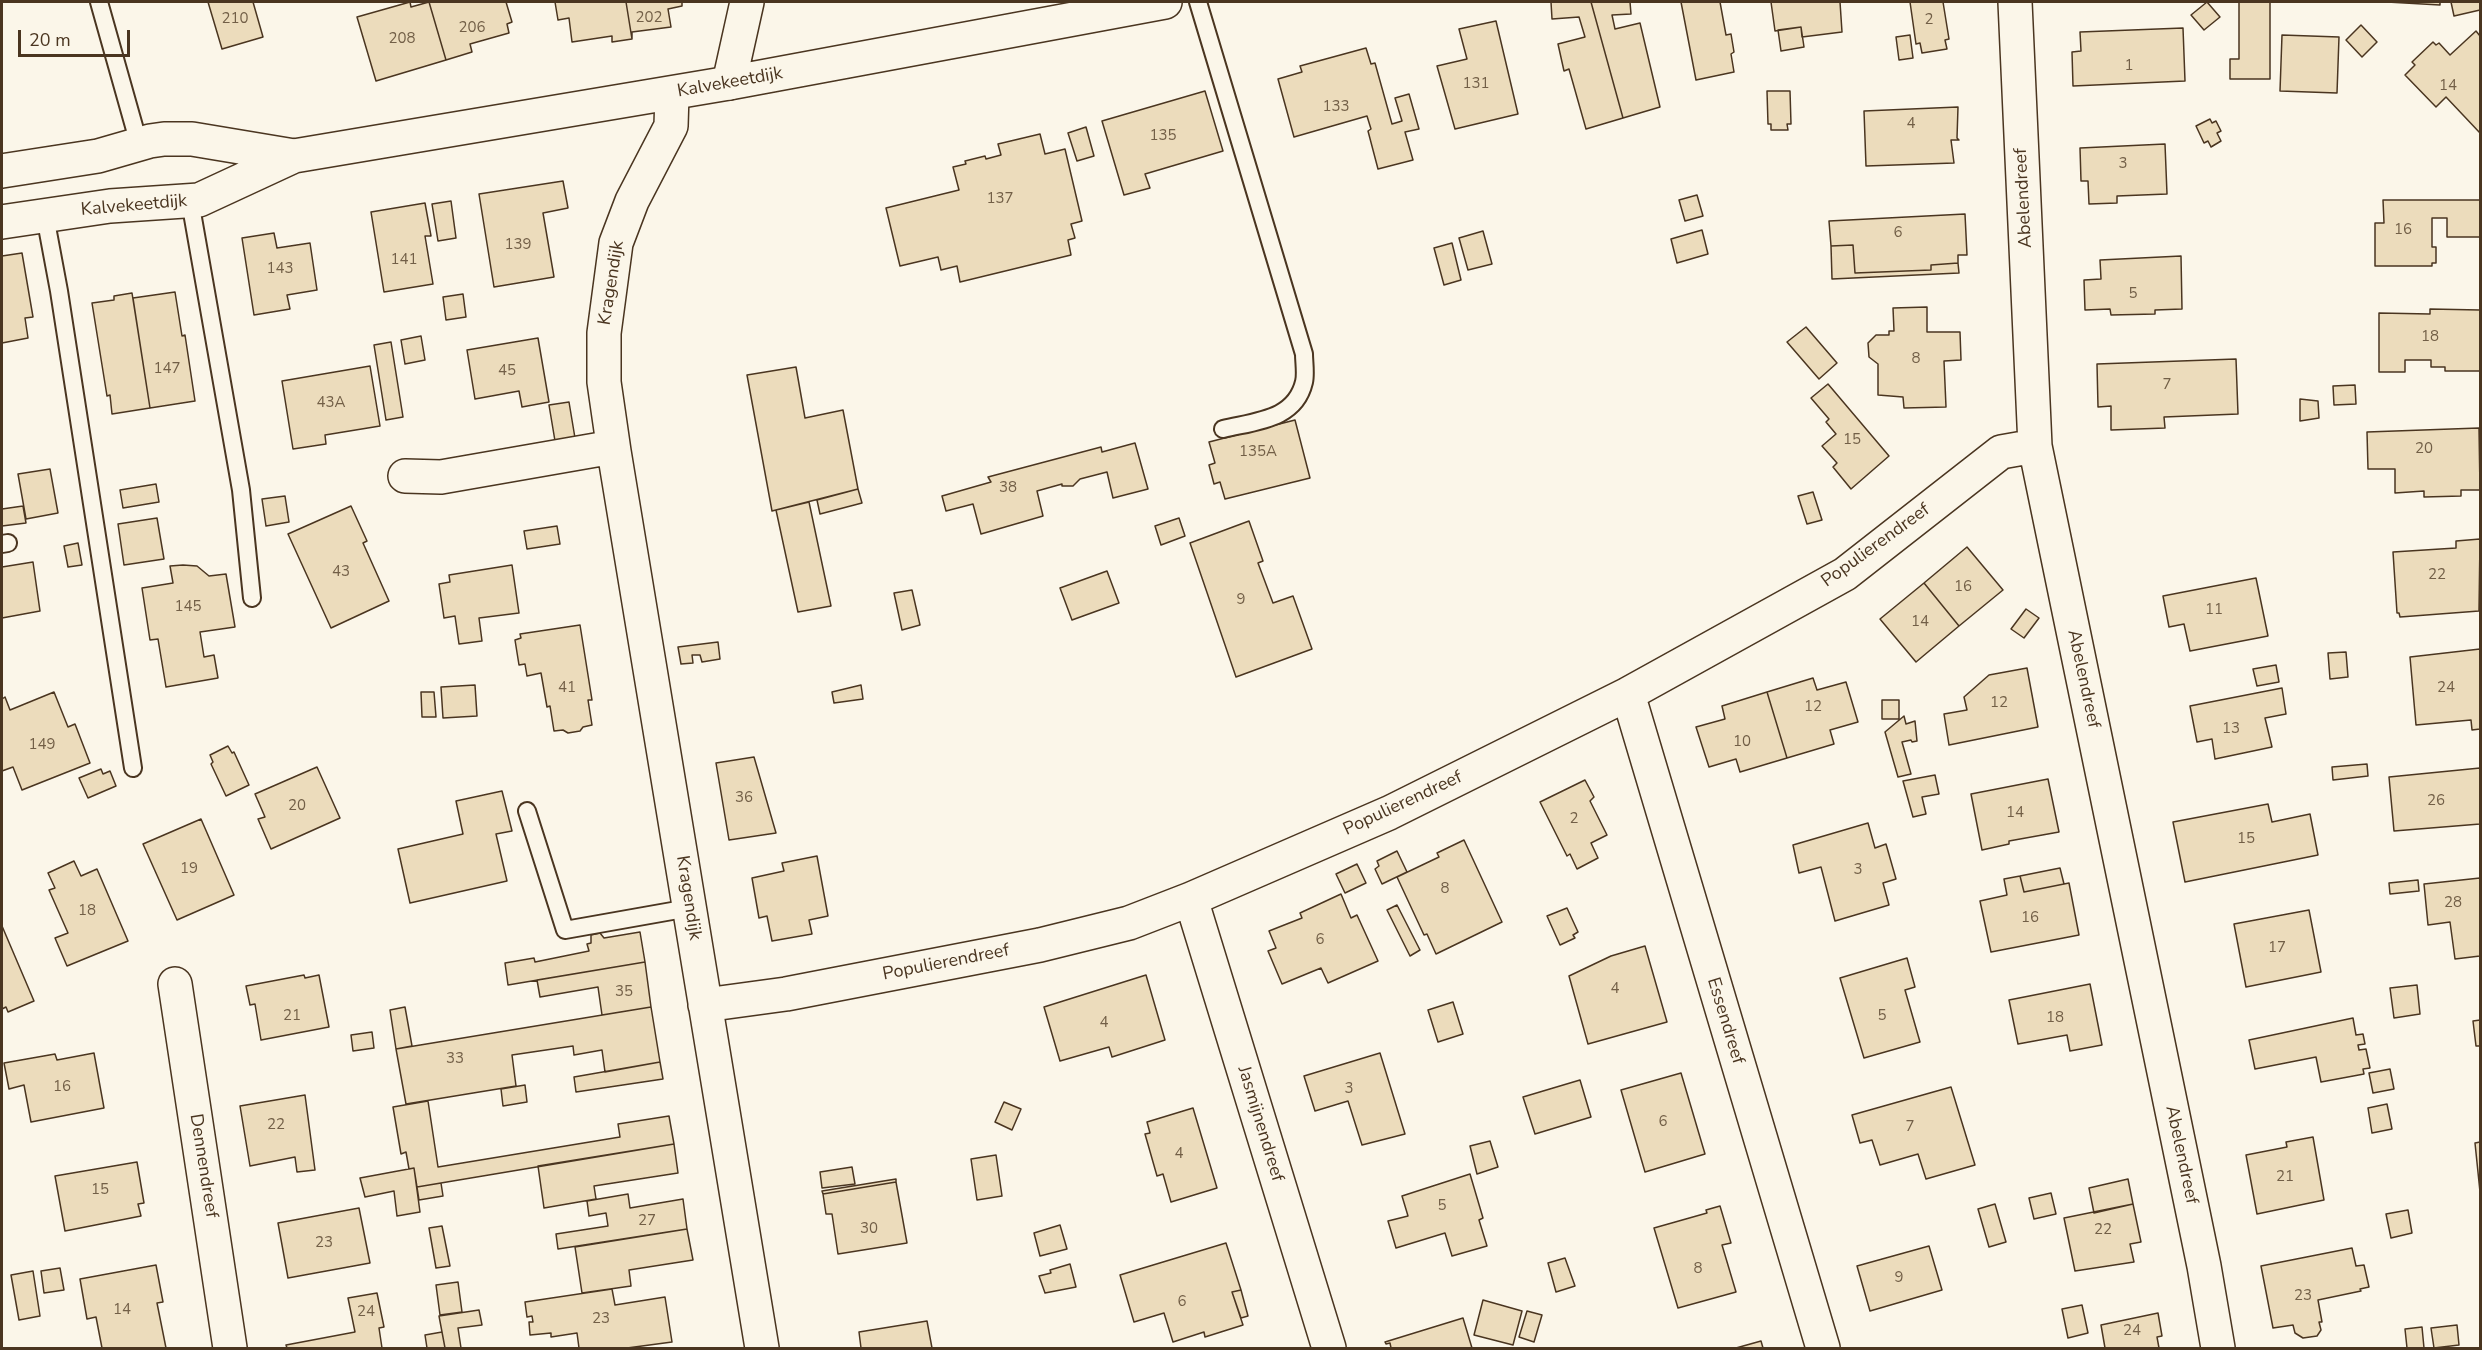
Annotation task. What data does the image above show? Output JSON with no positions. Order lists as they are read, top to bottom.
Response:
{
  "streets": {
    "street": [
      "Kalvekeetdijk",
      "Abelendreef",
      "Kragendijk",
      "Populierendreef",
      "Essendreef",
      "Jasmijnendreef",
      "Dennendreef"
    ]
  },
  "crossings": [
    ["Kalvekeetdijk", "Kragendijk"],
    ["Abelendreef", "Populierendreef"],
    ["Kragendijk", "Populierendreef"],
    ["Populierendreef", "Essendreef"],
    ["Populierendreef", "Jasmijnendreef"]
  ],
  "house_numbers": [
    "202",
    "210",
    "2",
    "206",
    "208",
    "1",
    "131",
    "14",
    "133",
    "4",
    "135",
    "3",
    "137",
    "16",
    "6",
    "139",
    "141",
    "143",
    "5",
    "18",
    "8",
    "147",
    "45",
    "7",
    "43A",
    "15",
    "20",
    "135A",
    "38",
    "43",
    "22",
    "16",
    "9",
    "145",
    "11",
    "14",
    "41",
    "24",
    "12",
    "12",
    "13",
    "10",
    "149",
    "36",
    "26",
    "20",
    "14",
    "2",
    "15",
    "19",
    "3",
    "8",
    "28",
    "18",
    "16",
    "6",
    "17",
    "4",
    "35",
    "21",
    "5",
    "18",
    "4",
    "33",
    "16",
    "3",
    "6",
    "22",
    "7",
    "4",
    "21",
    "15",
    "5",
    "27",
    "30",
    "22",
    "23",
    "8",
    "9",
    "23",
    "6",
    "14",
    "24",
    "23",
    "24"
  ],
  "scale_bar": "20 m"
}
